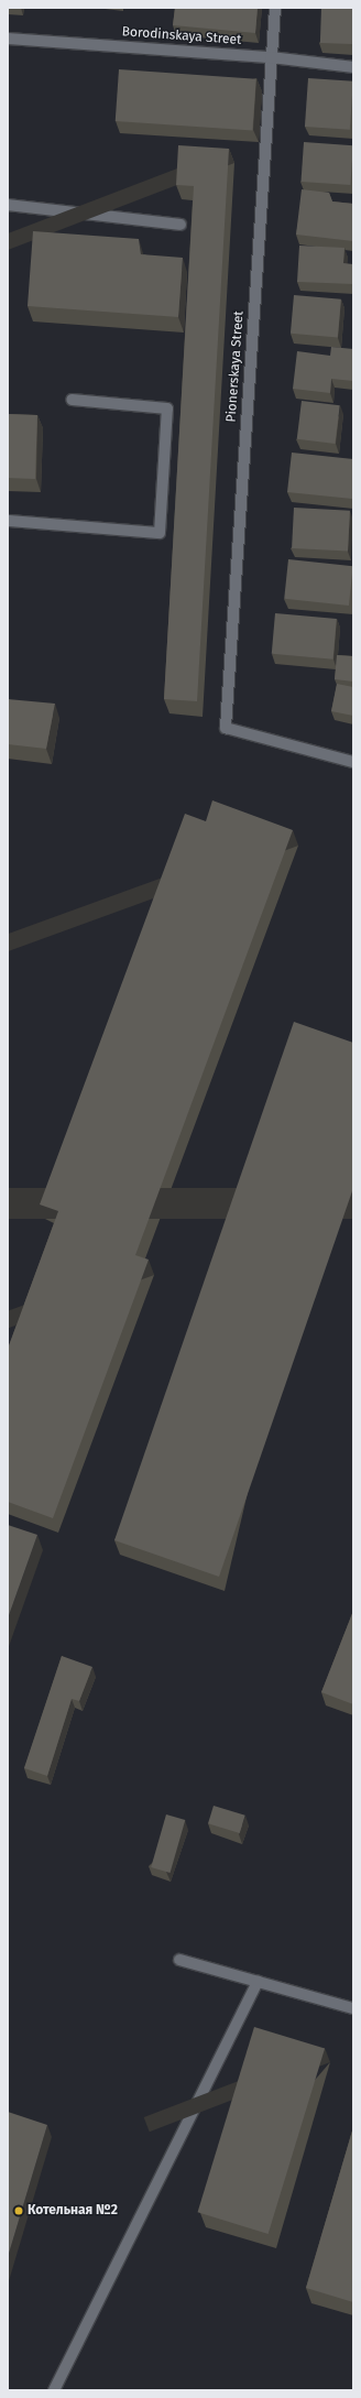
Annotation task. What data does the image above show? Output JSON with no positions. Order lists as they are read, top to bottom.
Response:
{
  "streets": {
    "street": ["Borodinskaya Street", "Pionerskaya Street"]
  },
  "crossings": [
    ["Borodinskaya Street", "Pionerskaya Street"]
  ],
  "places": ["Котельная №2"]
}
